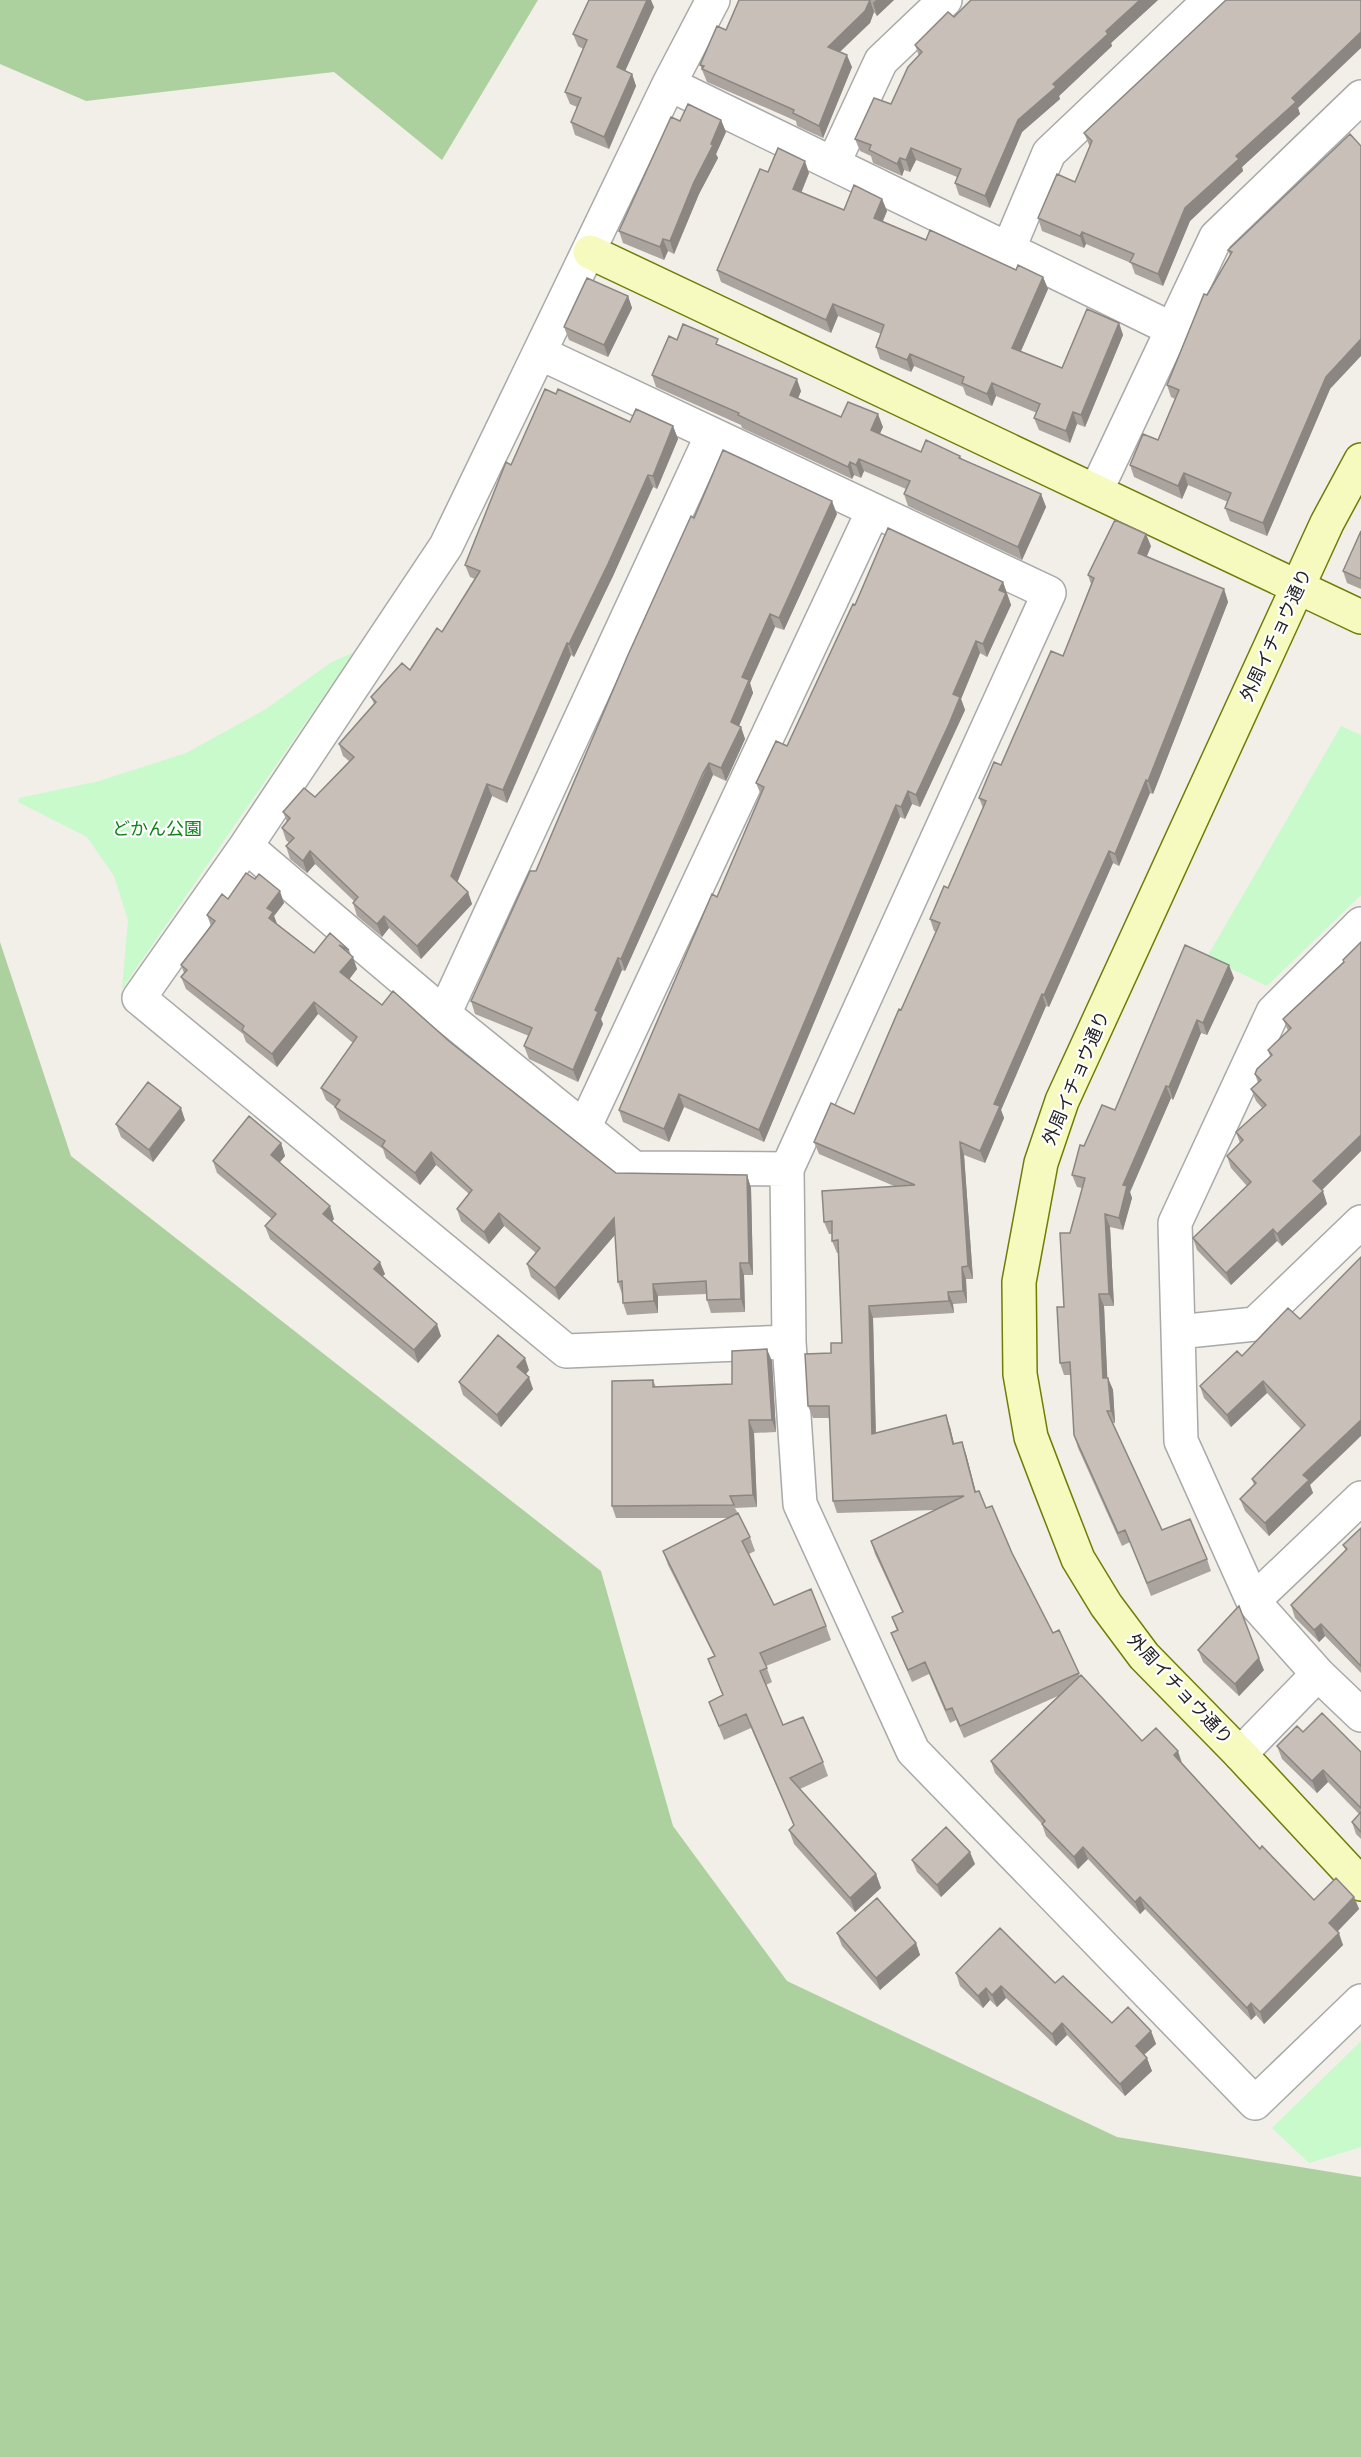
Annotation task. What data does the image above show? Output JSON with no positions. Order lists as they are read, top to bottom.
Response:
{
  "streets": {
    "street": ["外周イチョウ通り"]
  },
  "parks": ["どかん公園"]
}
